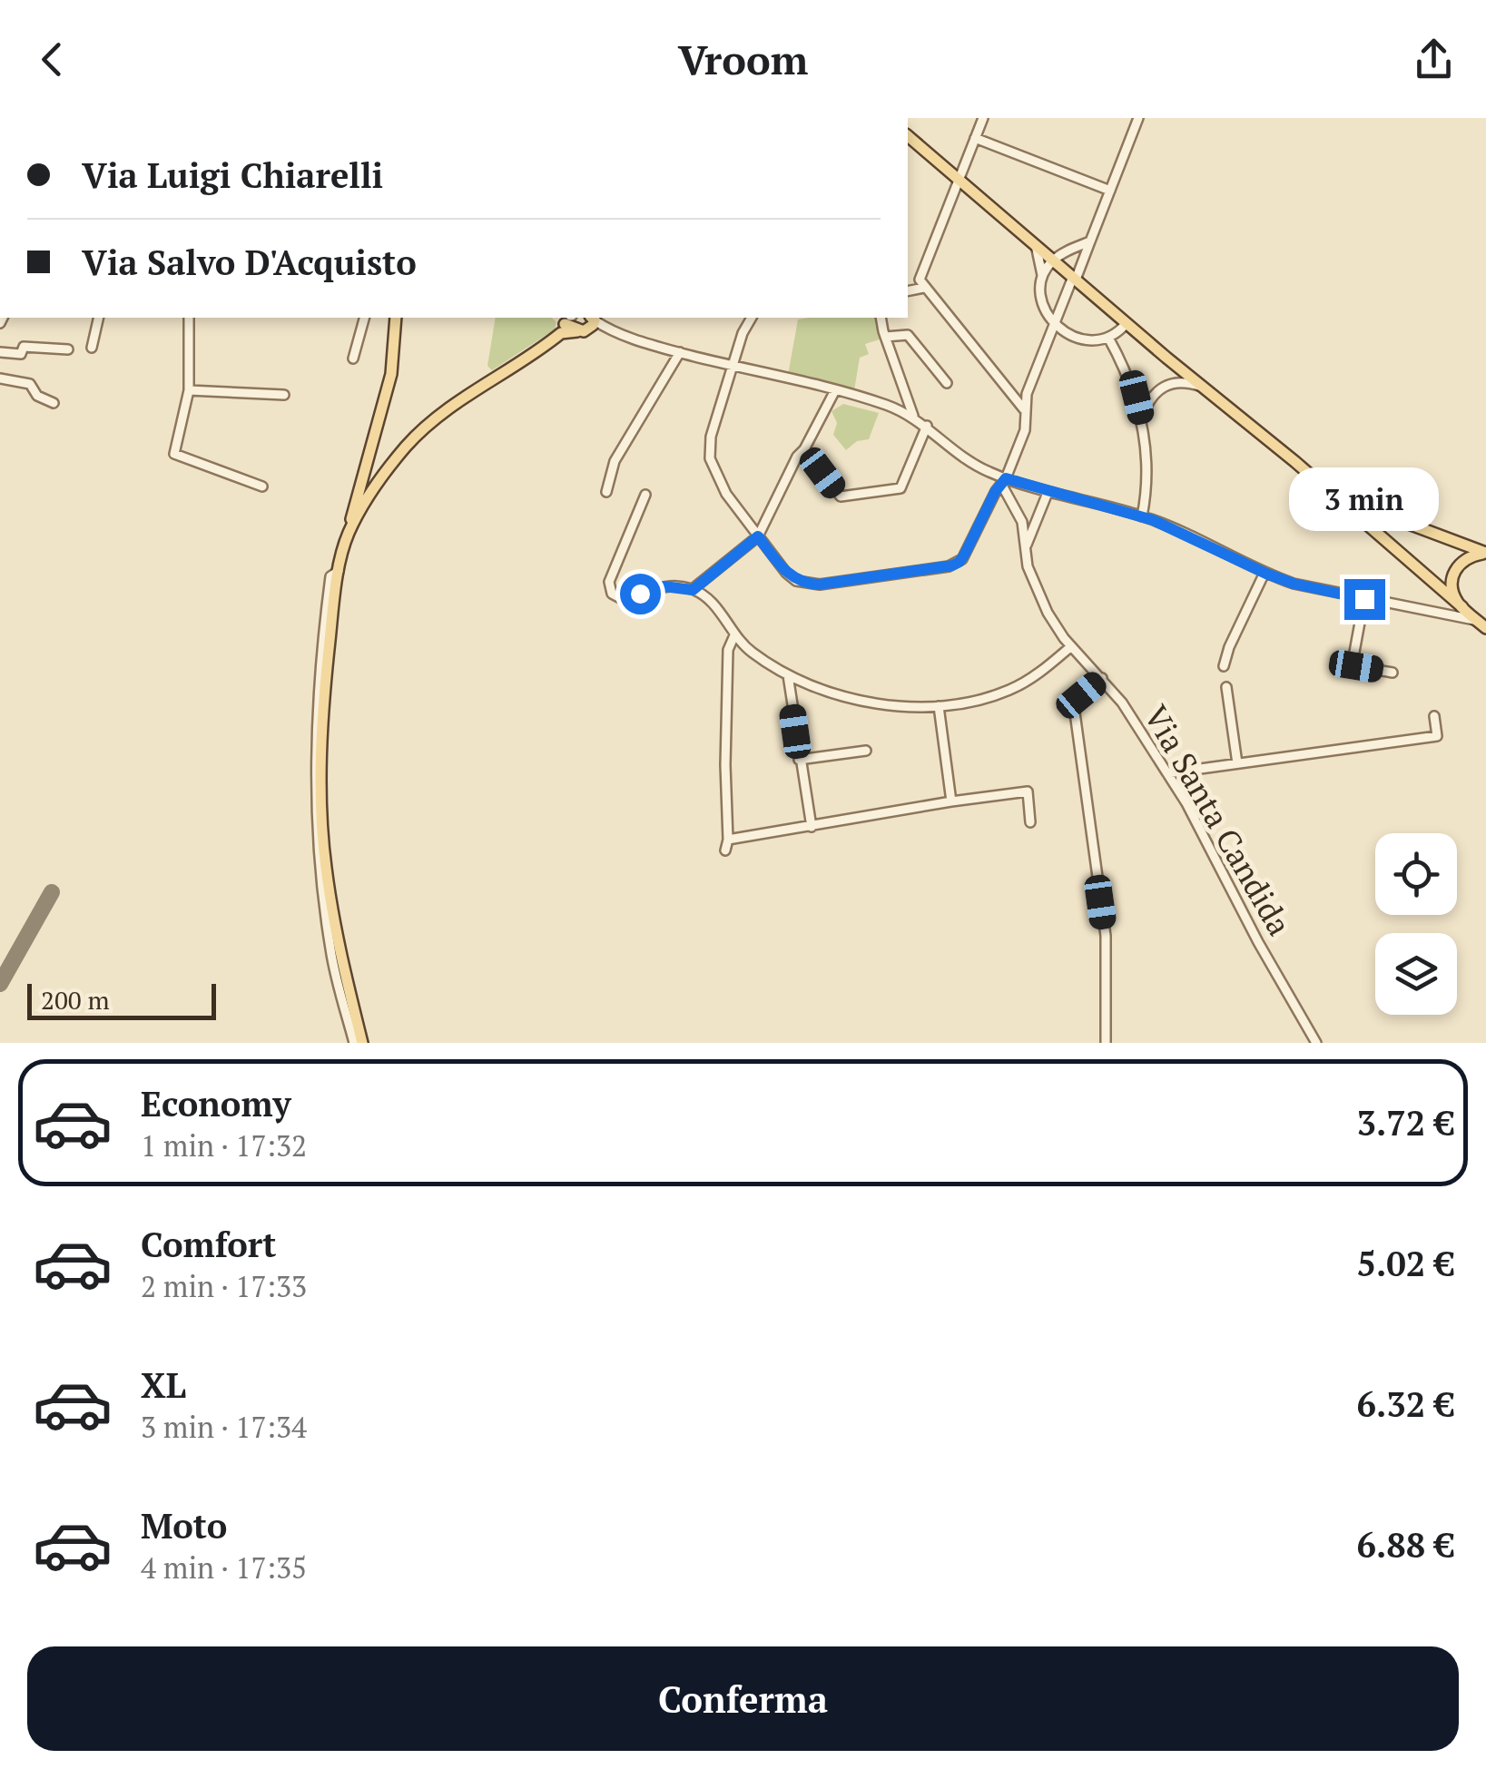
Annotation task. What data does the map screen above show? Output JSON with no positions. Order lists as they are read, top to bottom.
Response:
{
  "streets": {
    "street": ["Via Santa Candida"]
  },
  "scale_bar": "200 m",
  "page": {
    "header": "Vroom",
    "banner": ["Via Luigi Chiarelli", "Via Salvo D'Acquisto"],
    "bubble": "3 min",
    "scale": "200 m",
    "list": [
      {
        "name": "Economy",
        "note": "1 min · 17:32",
        "value": "3.72 €"
      },
      {
        "name": "Comfort",
        "note": "2 min · 17:33",
        "value": "5.02 €"
      },
      {
        "name": "XL",
        "note": "3 min · 17:34",
        "value": "6.32 €"
      },
      {
        "name": "Moto",
        "note": "4 min · 17:35",
        "value": "6.88 €"
      }
    ],
    "buttons": "Conferma"
  }
}
